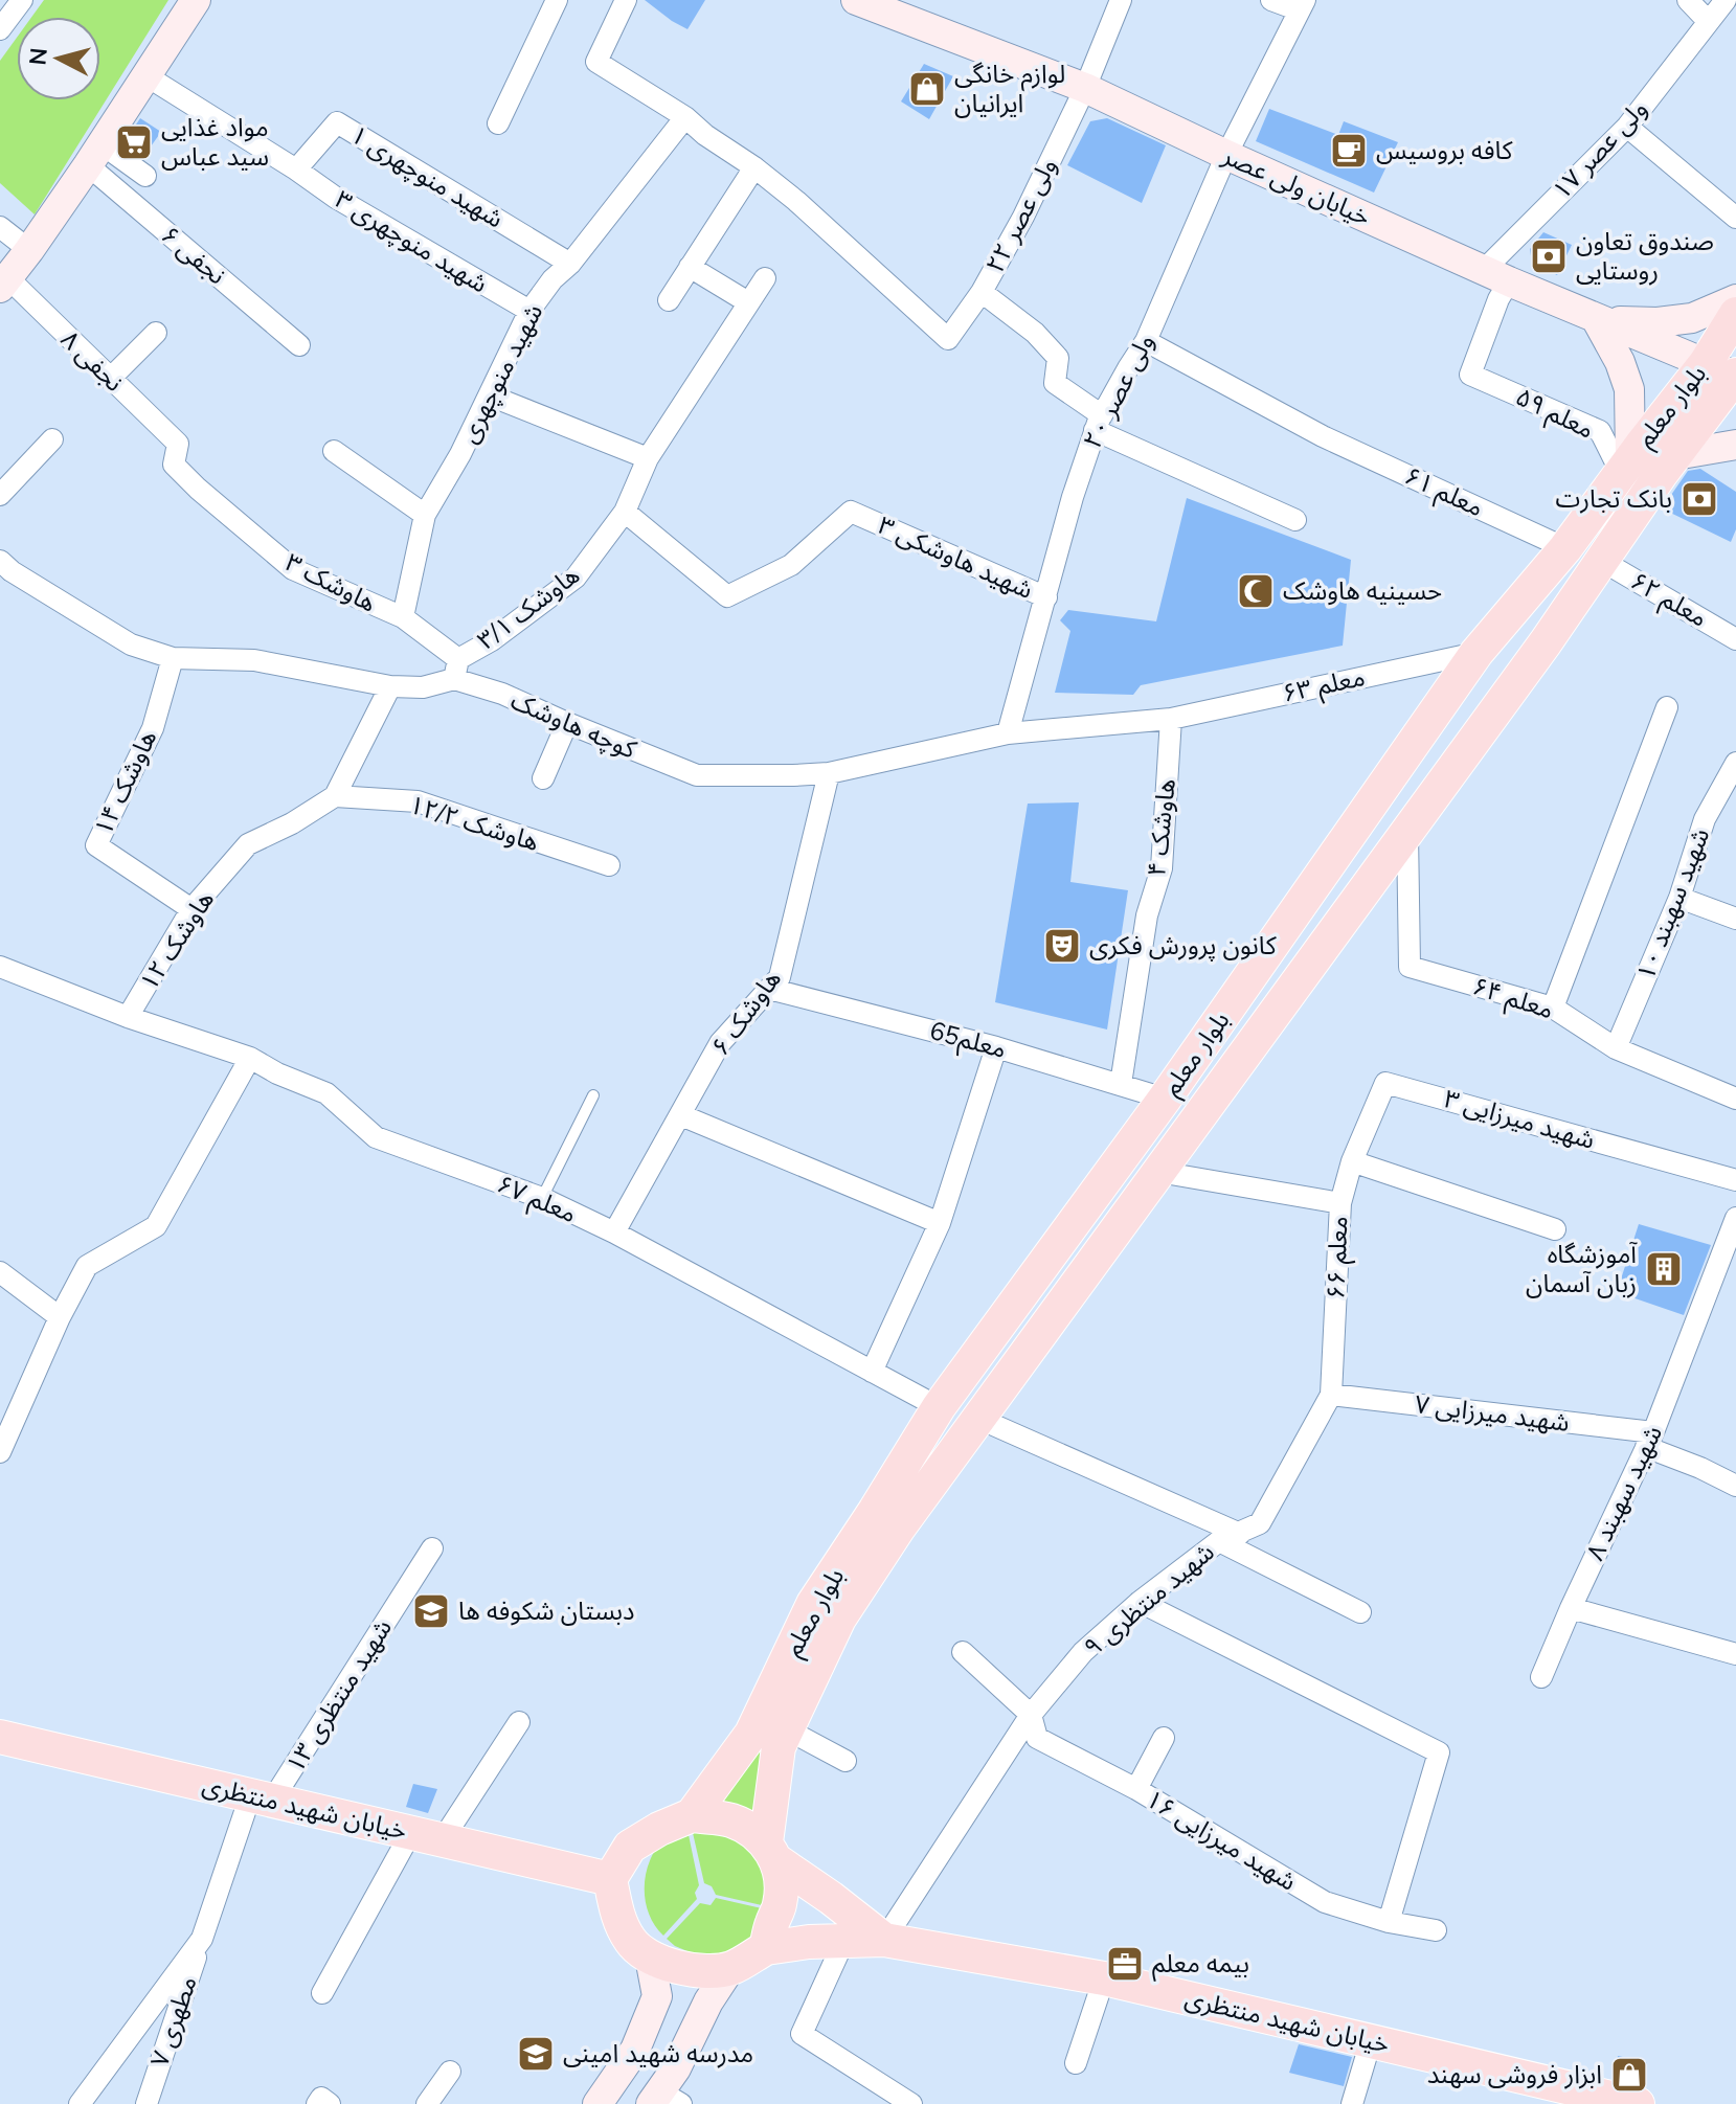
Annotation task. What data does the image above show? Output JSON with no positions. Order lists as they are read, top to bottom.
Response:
{
  "streets": {
    "main road": ["خیابان ولی عصر", "بلوار معلم", "خیابان شهید منتظری"],
    "street": [
      "ولی عصر ۱۷",
      "شهید منوچهری ۱",
      "ولی عصر ۲۲",
      "شهید منوچهری ۳",
      "نجفی ۶",
      "نجفی ۸",
      "شهید منوچهری",
      "ولی عصر ۲۰",
      "معلم ۵۹",
      "معلم ۶۱",
      "شهید هاوشکی ۳",
      "هاوشک ۳",
      "معلم ۶۲",
      "هاوشک ۳/۱",
      "معلم ۶۳",
      "کوچه هاوشک",
      "هاوشک ۱۴",
      "هاوشک ۱۲/۲",
      "هاوشک ۴",
      "شهید سهبند ۱۰",
      "هاوشک ۱۲",
      "معلم ۶۴",
      "هاوشک ۶",
      "معلم65",
      "شهید میرزایی ۳",
      "معلم ۶۷",
      "معلم ۶۶",
      "شهید میرزایی ۷",
      "شهید سهبند ۸",
      "شهید منتظری ۹",
      "شهید منتظری ۱۳",
      "شهید میرزایی ۱۶",
      "مطهری ۷"
    ]
  },
  "crossings": [
    ["ولی عصر ۱۷", "خیابان ولی عصر"],
    ["ولی عصر ۱۷", "معلم ۵۹"],
    ["شهید منوچهری ۱", "شهید منوچهری ۳"],
    ["شهید منوچهری ۱", "شهید منوچهری"],
    ["خیابان ولی عصر", "ولی عصر ۲۲"],
    ["خیابان ولی عصر", "ولی عصر ۲۰"],
    ["خیابان ولی عصر", "بلوار معلم"],
    ["شهید منوچهری ۳", "شهید منوچهری"],
    ["نجفی ۸", "هاوشک ۳"],
    ["شهید منوچهری", "هاوشک ۳"],
    ["ولی عصر ۲۰", "معلم ۶۱"],
    ["ولی عصر ۲۰", "شهید هاوشکی ۳"],
    ["ولی عصر ۲۰", "کوچه هاوشک"],
    ["بلوار معلم", "معلم ۵۹"],
    ["بلوار معلم", "معلم ۶۱"],
    ["بلوار معلم", "معلم ۶۲"],
    ["بلوار معلم", "معلم ۶۳"],
    ["بلوار معلم", "معلم ۶۴"],
    ["بلوار معلم", "معلم65"],
    ["بلوار معلم", "معلم ۶۷"],
    ["بلوار معلم", "معلم ۶۶"],
    ["بلوار معلم", "خیابان شهید منتظری"],
    ["شهید هاوشکی ۳", "هاوشک ۳/۱"],
    ["هاوشک ۳", "هاوشک ۳/۱"],
    ["هاوشک ۳", "کوچه هاوشک"],
    ["هاوشک ۳/۱", "کوچه هاوشک"],
    ["معلم ۶۳", "کوچه هاوشک"],
    ["معلم ۶۳", "هاوشک ۴"],
    ["کوچه هاوشک", "هاوشک ۱۴"],
    ["کوچه هاوشک", "هاوشک ۴"],
    ["کوچه هاوشک", "هاوشک ۶"],
    ["هاوشک ۱۴", "هاوشک ۱۲"],
    ["هاوشک ۱۲/۲", "هاوشک ۱۲"],
    ["هاوشک ۴", "معلم65"],
    ["شهید سهبند ۱۰", "معلم ۶۴"],
    ["هاوشک ۱۲", "معلم ۶۷"],
    ["هاوشک ۶", "معلم65"],
    ["هاوشک ۶", "معلم ۶۷"],
    ["معلم ۶۶", "شهید میرزایی ۷"],
    ["معلم ۶۶", "شهید منتظری ۹"],
    ["شهید میرزایی ۷", "شهید سهبند ۸"],
    ["شهید میرزایی ۷", "شهید منتظری ۹"],
    ["شهید منتظری ۹", "خیابان شهید منتظری"],
    ["شهید منتظری ۹", "شهید میرزایی ۱۶"],
    ["شهید منتظری ۱۳", "خیابان شهید منتظری"],
    ["شهید منتظری ۱۳", "مطهری ۷"]
  ],
  "places": {
    "shop": ["لوازم خانگی ایرانیان", "ابزار فروشی سهند"],
    "supermarket": ["مواد غذایی سید عباس"],
    "cafe": ["کافه بروسیس"],
    "bank": ["صندوق تعاون روستایی", "بانک تجارت"],
    "mosque": ["حسینیه هاوشک"],
    "theatre": ["کانون پرورش فکری"],
    "building": ["آموزشگاه زبان آسمان"],
    "school or university": ["دبستان شکوفه ها", "مدرسه شهید امینی"],
    "office": ["بیمه معلم"]
  },
  "north": "left"
}
